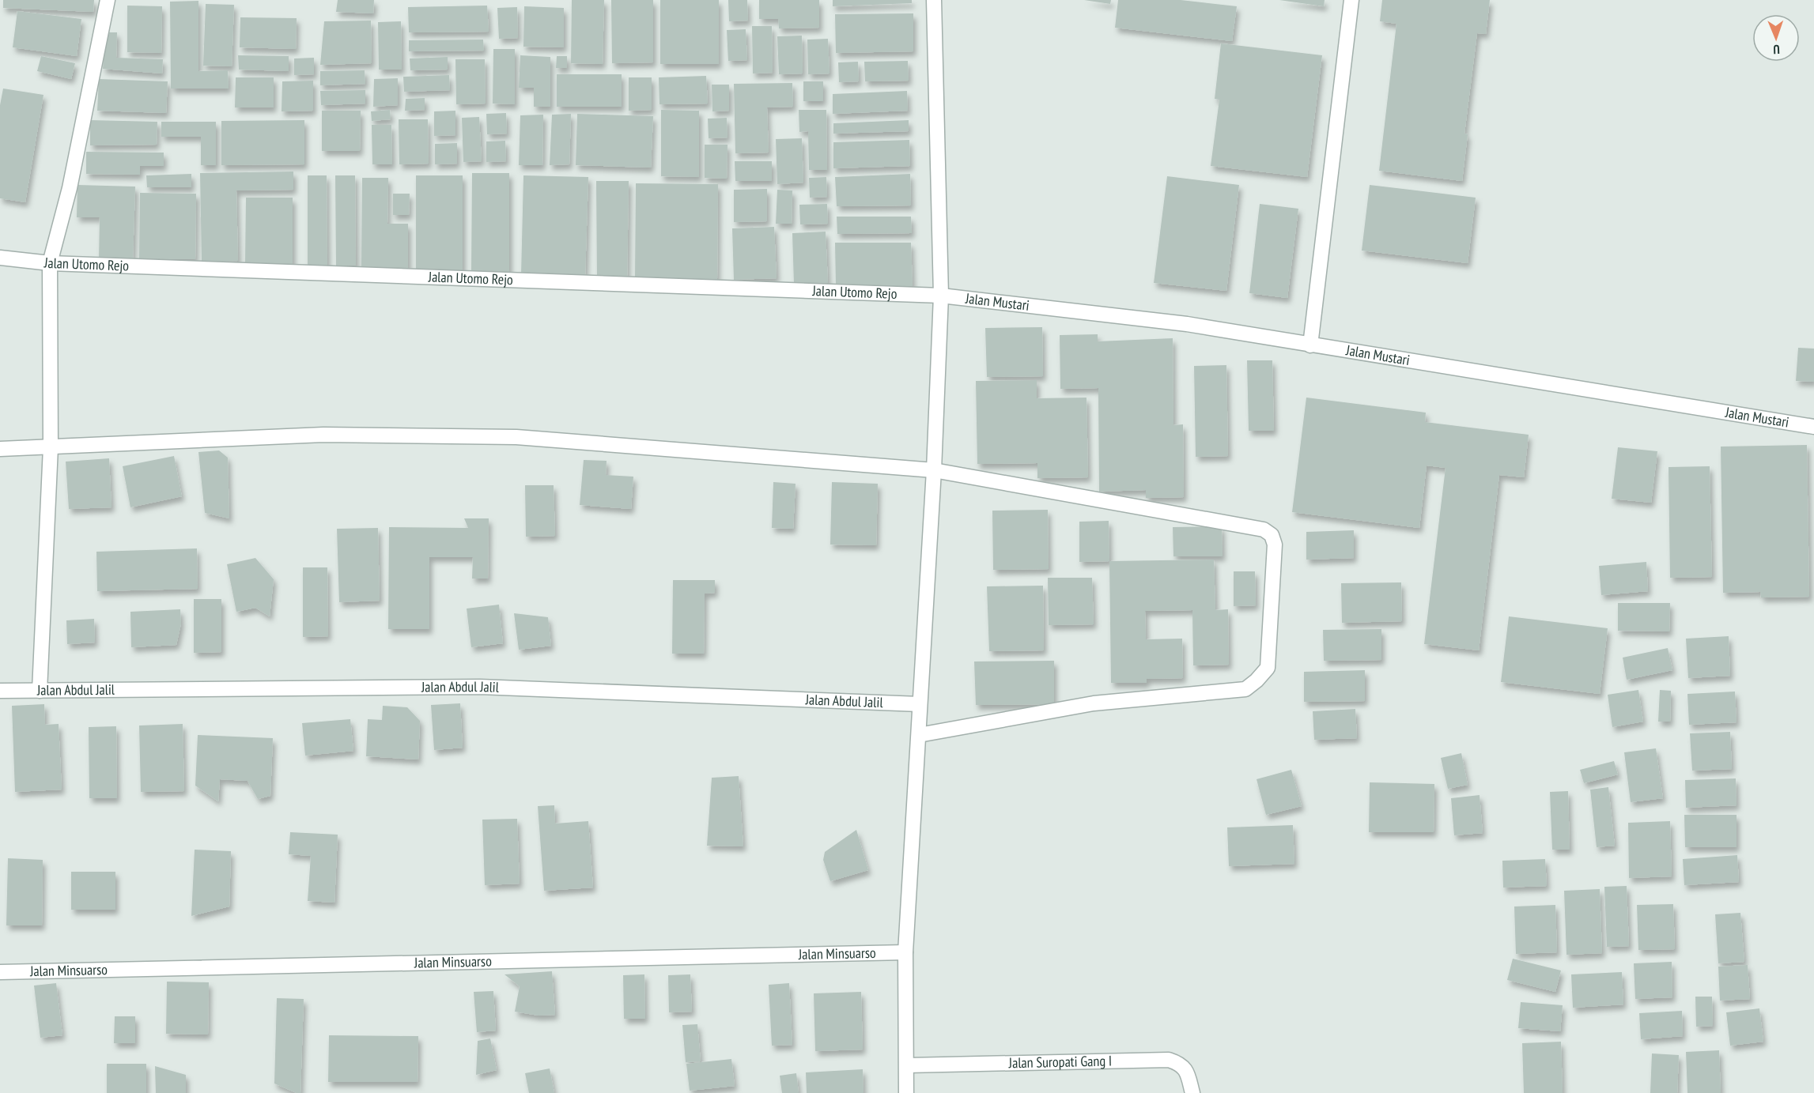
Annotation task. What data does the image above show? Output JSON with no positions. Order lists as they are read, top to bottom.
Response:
{
  "streets": {
    "street": [
      "Jalan Utomo Rejo",
      "Jalan Mustari",
      "Jalan Abdul Jalil",
      "Jalan Minsuarso",
      "Jalan Suropati Gang I"
    ]
  },
  "crossings": [
    ["Jalan Utomo Rejo", "Jalan Mustari"]
  ],
  "north": "bottom"
}
